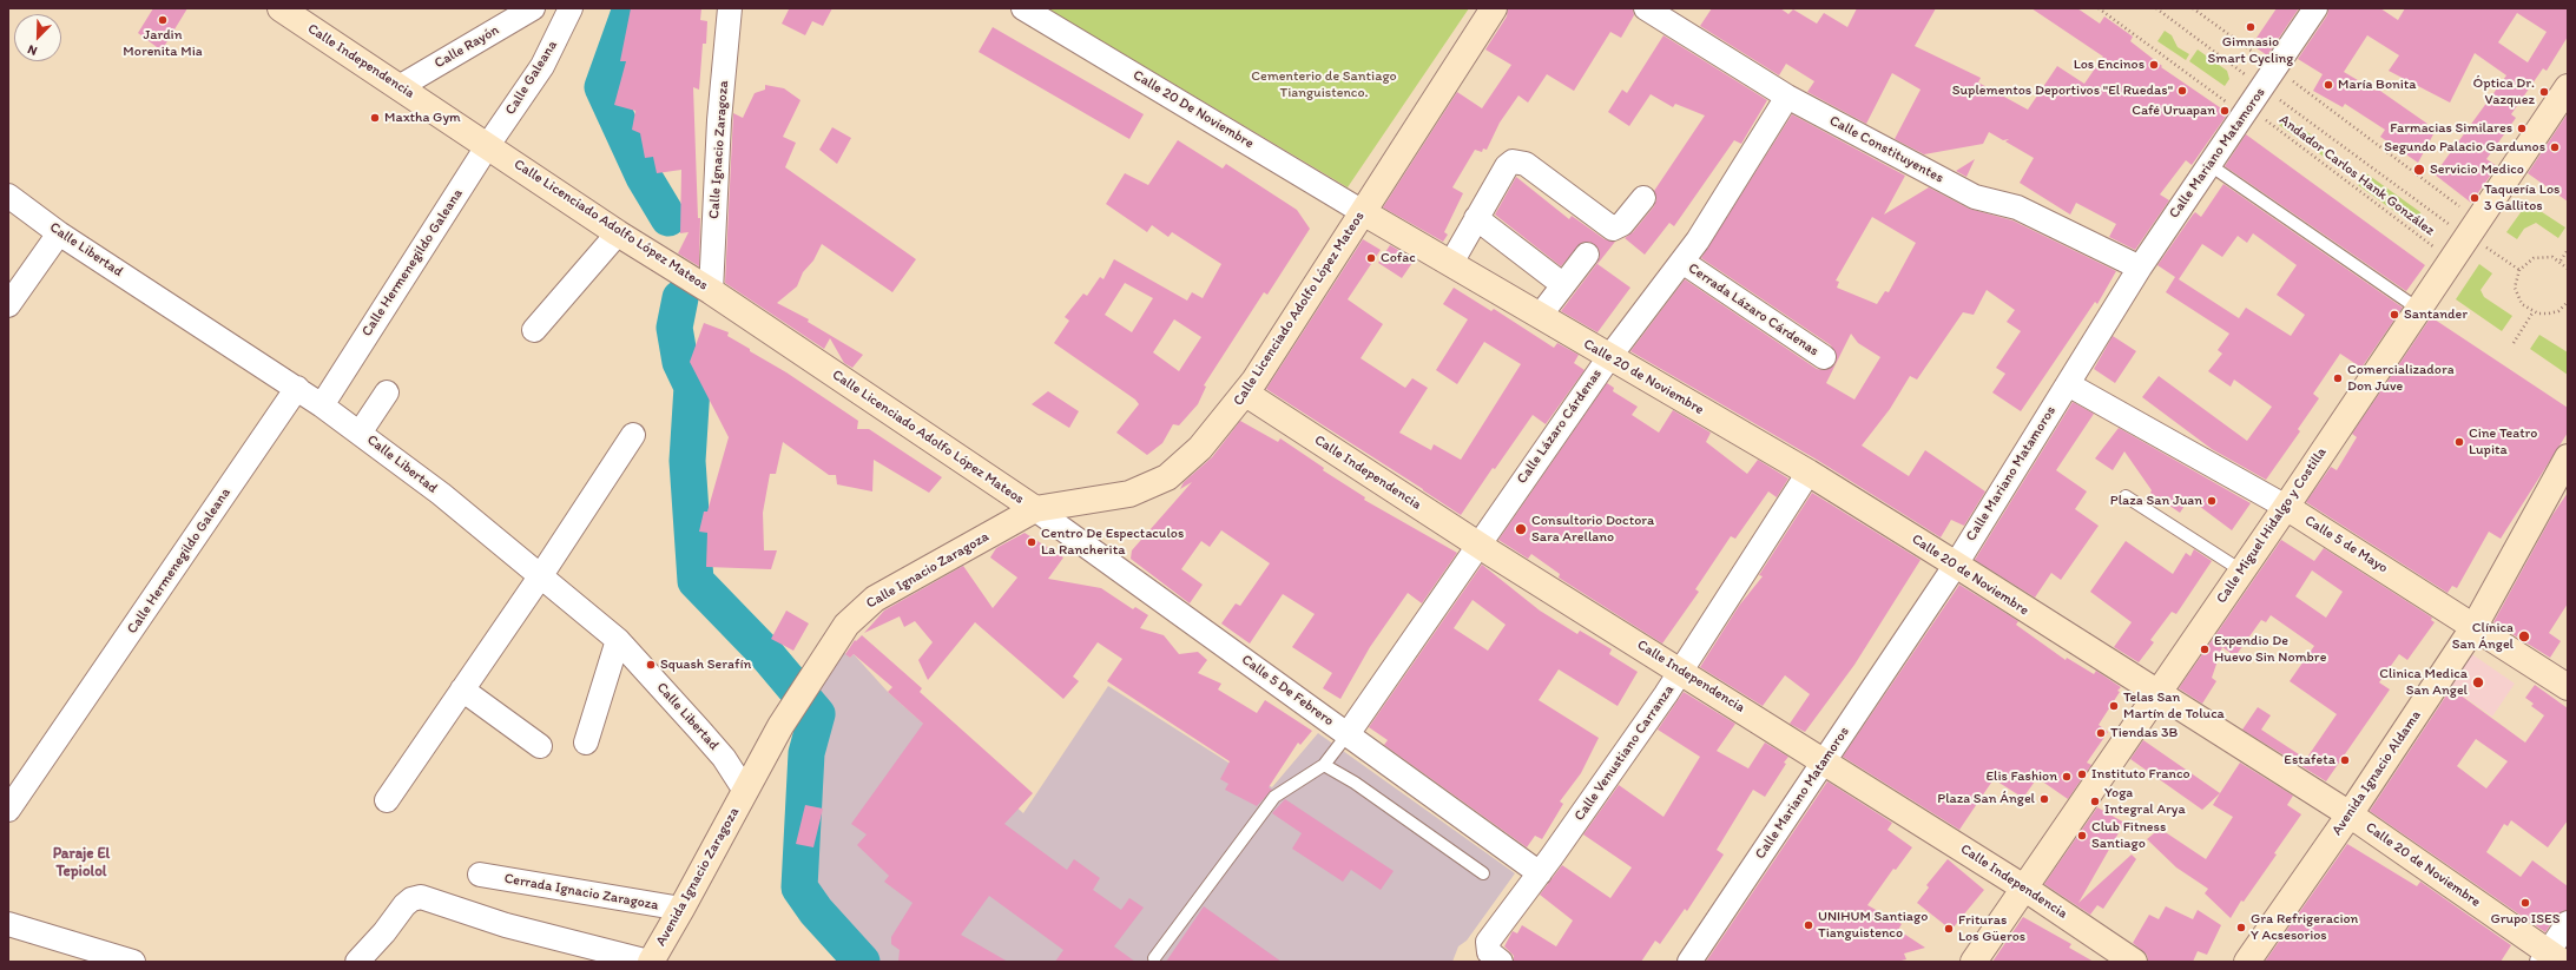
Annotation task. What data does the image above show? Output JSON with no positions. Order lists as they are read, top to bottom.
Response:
{
  "streets": {
    "street": [
      "Calle Rayón",
      "Calle Independencia",
      "Calle Galeana",
      "Calle 20 De Noviembre",
      "Calle Ignacio Zaragoza",
      "Calle Constituyentes",
      "Calle Mariano Matamoros",
      "Calle Licenciado Adolfo López Mateos",
      "Calle Libertad",
      "Calle Hermenegildo Galeana",
      "Cerrada Lázaro Cárdenas",
      "Calle 20 de Noviembre",
      "Calle Lázaro Cárdenas",
      "Calle Miguel Hidalgo y Costilla",
      "Calle 5 de Mayo",
      "Calle 5 De Febrero",
      "Calle Venustiano Carranza",
      "Avenida Ignacio Aldama",
      "Avenida Ignacio Zaragoza",
      "Cerrada Ignacio Zaragoza"
    ],
    "path": ["Andador Carlos Hank González"]
  },
  "crossings": [
    ["Calle Rayón", "Calle Independencia"],
    ["Calle Independencia", "Calle Galeana"],
    ["Calle Independencia", "Calle Mariano Matamoros"],
    ["Calle Independencia", "Calle Licenciado Adolfo López Mateos"],
    ["Calle Independencia", "Calle Hermenegildo Galeana"],
    ["Calle Independencia", "Calle Lázaro Cárdenas"],
    ["Calle Independencia", "Calle Miguel Hidalgo y Costilla"],
    ["Calle Independencia", "Calle Venustiano Carranza"],
    ["Calle Galeana", "Calle Licenciado Adolfo López Mateos"],
    ["Calle Galeana", "Calle Hermenegildo Galeana"],
    ["Calle 20 De Noviembre", "Calle Licenciado Adolfo López Mateos"],
    ["Calle 20 De Noviembre", "Calle 20 de Noviembre"],
    ["Calle Ignacio Zaragoza", "Calle Licenciado Adolfo López Mateos"],
    ["Calle Ignacio Zaragoza", "Calle Libertad"],
    ["Calle Ignacio Zaragoza", "Calle 5 De Febrero"],
    ["Calle Ignacio Zaragoza", "Avenida Ignacio Zaragoza"],
    ["Calle Constituyentes", "Calle Mariano Matamoros"],
    ["Calle Constituyentes", "Calle Lázaro Cárdenas"],
    ["Calle Mariano Matamoros", "Andador Carlos Hank González"],
    ["Calle Mariano Matamoros", "Calle 20 de Noviembre"],
    ["Calle Mariano Matamoros", "Calle 5 de Mayo"],
    ["Andador Carlos Hank González", "Calle Miguel Hidalgo y Costilla"],
    ["Calle Licenciado Adolfo López Mateos", "Calle Hermenegildo Galeana"],
    ["Calle Licenciado Adolfo López Mateos", "Calle 20 de Noviembre"],
    ["Calle Licenciado Adolfo López Mateos", "Calle 5 De Febrero"],
    ["Calle Libertad", "Calle Hermenegildo Galeana"],
    ["Calle Libertad", "Avenida Ignacio Zaragoza"],
    ["Cerrada Lázaro Cárdenas", "Calle Lázaro Cárdenas"],
    ["Calle 20 de Noviembre", "Calle Lázaro Cárdenas"],
    ["Calle 20 de Noviembre", "Calle Miguel Hidalgo y Costilla"],
    ["Calle 20 de Noviembre", "Calle Venustiano Carranza"],
    ["Calle 20 de Noviembre", "Avenida Ignacio Aldama"],
    ["Calle Lázaro Cárdenas", "Calle 5 De Febrero"],
    ["Calle Miguel Hidalgo y Costilla", "Calle 5 de Mayo"],
    ["Calle 5 de Mayo", "Avenida Ignacio Aldama"],
    ["Calle 5 De Febrero", "Calle Venustiano Carranza"],
    ["Avenida Ignacio Zaragoza", "Cerrada Ignacio Zaragoza"]
  ],
  "districts": ["Paraje El Tepiolol"],
  "parks": ["Cementerio de Santiago Tianguistenco."],
  "places": [
    "Jardin Morenita Mia",
    "Gimnasio Smart Cycling",
    "Los Encinos",
    "María Bonita",
    "Suplementos Deportivos \"El Ruedas\"",
    "Óptica Dr. Vazquez",
    "Café Uruapan",
    "Maxtha Gym",
    "Farmacias Similares",
    "Segundo Palacio Gardunos",
    "Servicio Medico",
    "Taquería Los 3 Gallitos",
    "Cofac",
    "Santander",
    "Comercializadora Don Juve",
    "Cine Teatro Lupita",
    "Plaza San Juan",
    "Consultorio Doctora Sara Arellano",
    "Centro De Espectaculos La Rancherita",
    "Clínica San Ángel",
    "Expendio De Huevo Sin Nombre",
    "Squash Serafín",
    "Clinica Medica San Angel",
    "Telas San Martín de Toluca",
    "Tiendas 3B",
    "Estafeta",
    "Instituto Franco",
    "Elis Fashion",
    "Plaza San Ángel",
    "Yoga Integral Arya",
    "Club Fitness Santiago",
    "Grupo ISES",
    "UNIHUM Santiago Tianguistenco",
    "Gra Refrigeracion Y Acsesorios",
    "Frituras Los Güeros"
  ],
  "north": "bottom left"
}
